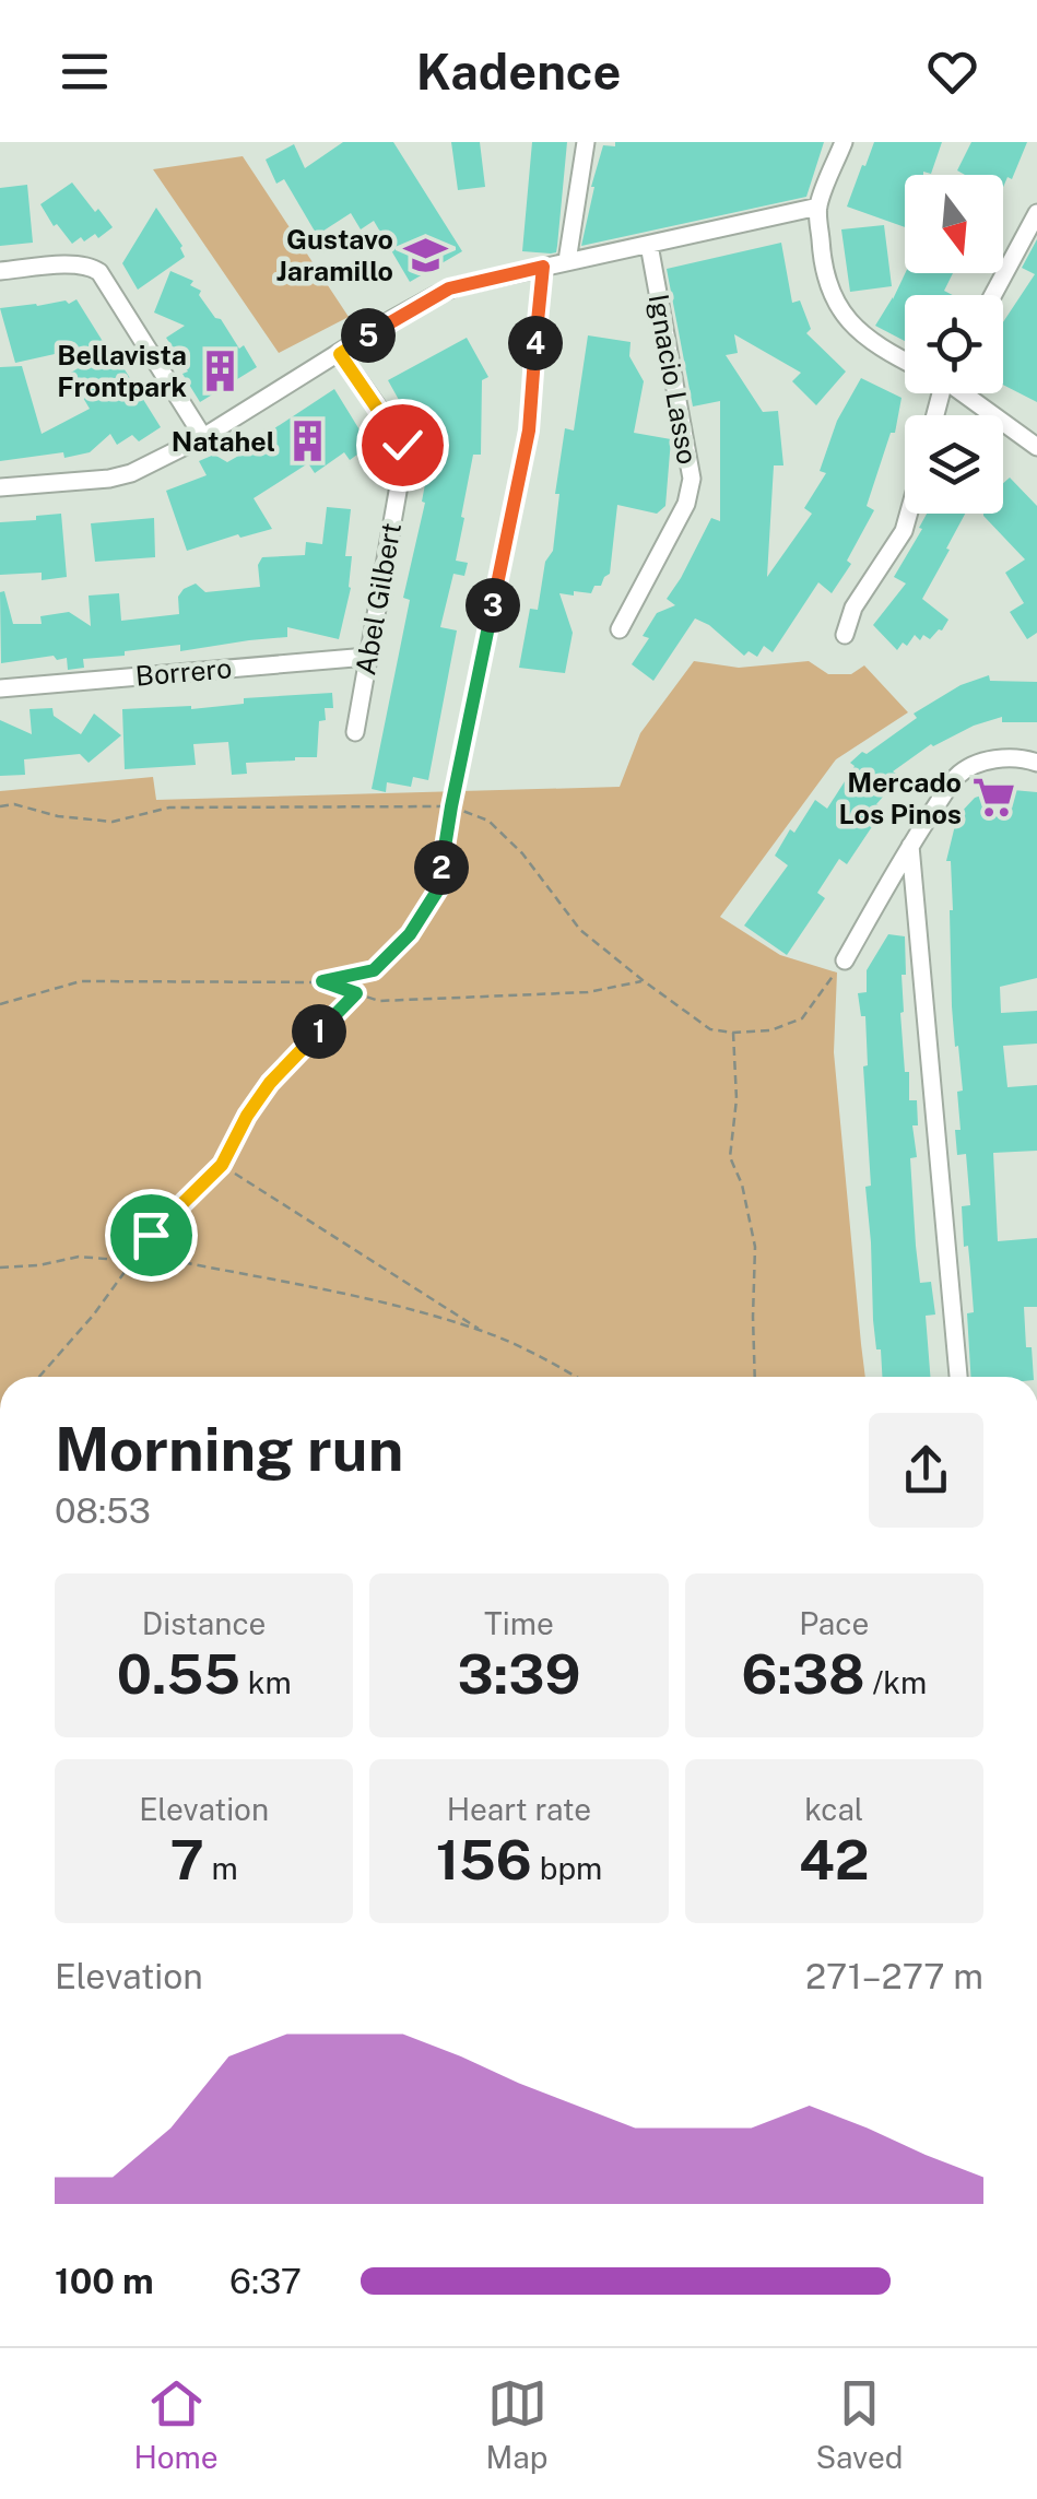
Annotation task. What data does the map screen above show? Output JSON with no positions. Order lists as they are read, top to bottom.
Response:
{
  "streets": {
    "street": ["Ignacio Lasso", "Abel Gilbert", "Borrero"]
  },
  "crossings": [
    ["Abel Gilbert", "Borrero"]
  ],
  "places": {
    "school or university": ["Gustavo Jaramillo"],
    "building": ["Bellavista Frontpark", "Natahel"],
    "supermarket": ["Mercado Los Pinos"]
  },
  "north": "bottom",
  "page": {
    "header": "Kadence",
    "pins": [
      "5",
      "4",
      "3",
      "2",
      "1"
    ],
    "heading": ["Morning run", "08:53"],
    "stats": [
      ["Distance", "0.55 km"],
      ["Time", "3:39"],
      ["Pace", "6:38 /km"],
      ["Elevation", "7 m"],
      ["Heart rate", "156 bpm"],
      ["kcal", "42"]
    ],
    "chart": ["Elevation", "271–277 m"],
    "list": [
      {
        "name": "100 m",
        "note": "6:37"
      }
    ],
    "tabs": ["Home", "Map", "Saved"]
  }
}
